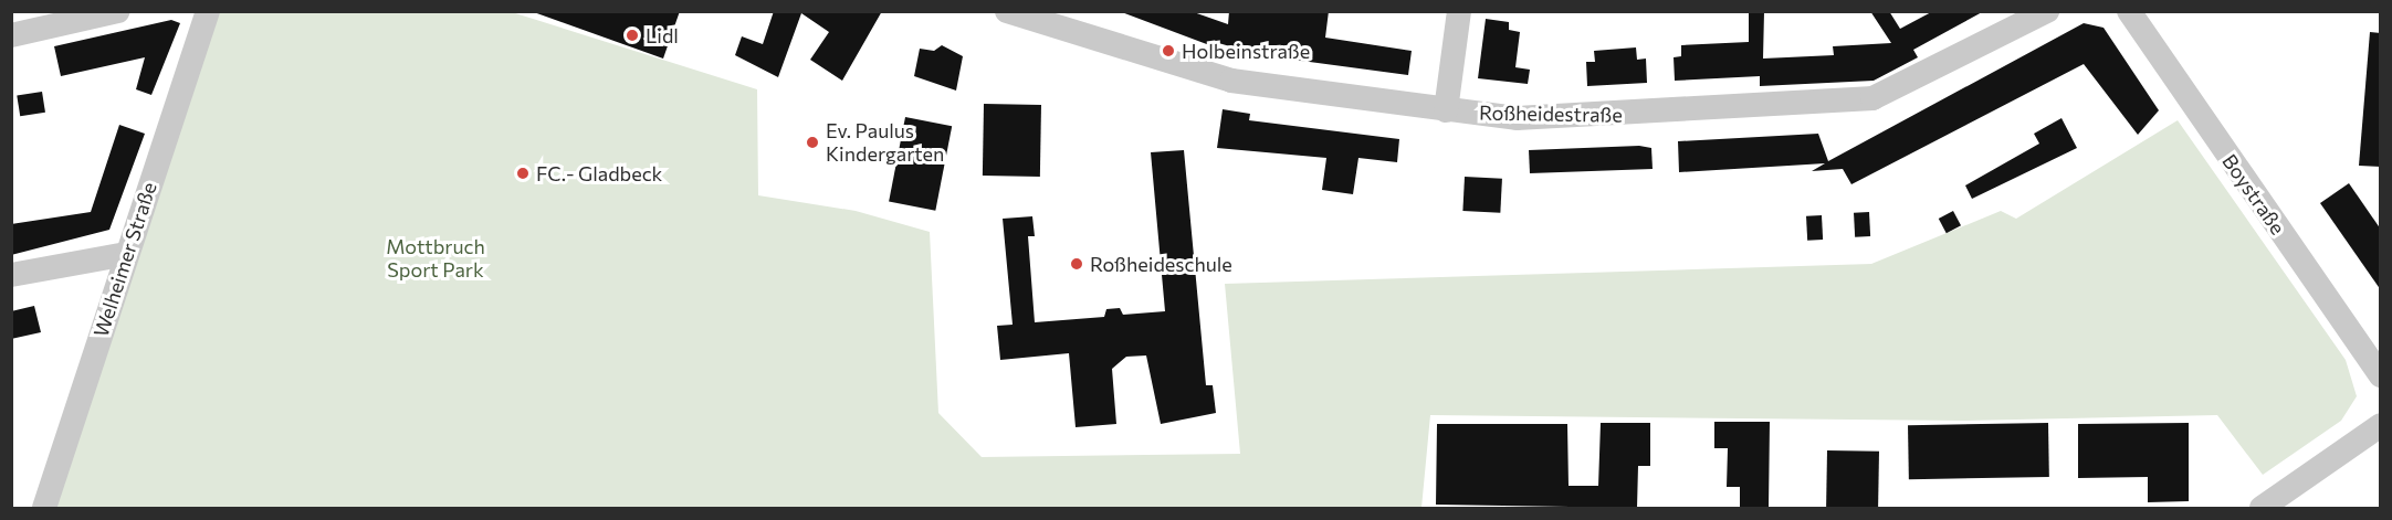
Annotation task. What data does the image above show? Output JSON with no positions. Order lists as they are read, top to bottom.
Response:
{
  "streets": {
    "street": ["Roßheidestraße", "Boystraße", "Welheimer Straße"]
  },
  "parks": ["Mottbruch Sport Park"],
  "places": [
    "Lidl",
    "Holbeinstraße",
    "Ev. Paulus Kindergarten",
    "FC.- Gladbeck",
    "Roßheideschule"
  ]
}
